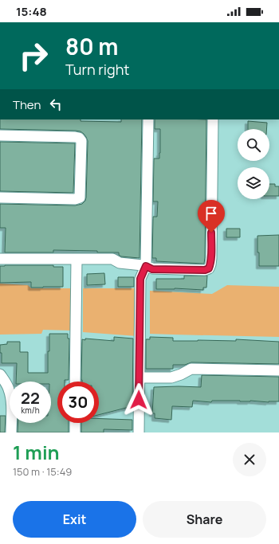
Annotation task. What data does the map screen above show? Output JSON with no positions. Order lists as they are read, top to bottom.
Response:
{
  "page": {
    "status": "15:48",
    "turn": ["80 m", "Turn right"],
    "then": "Then",
    "speed": "22 km/h",
    "limit": "30",
    "heading": ["1 min", "150 m · 15:49"],
    "buttons": ["Exit", "Share"]
  }
}
